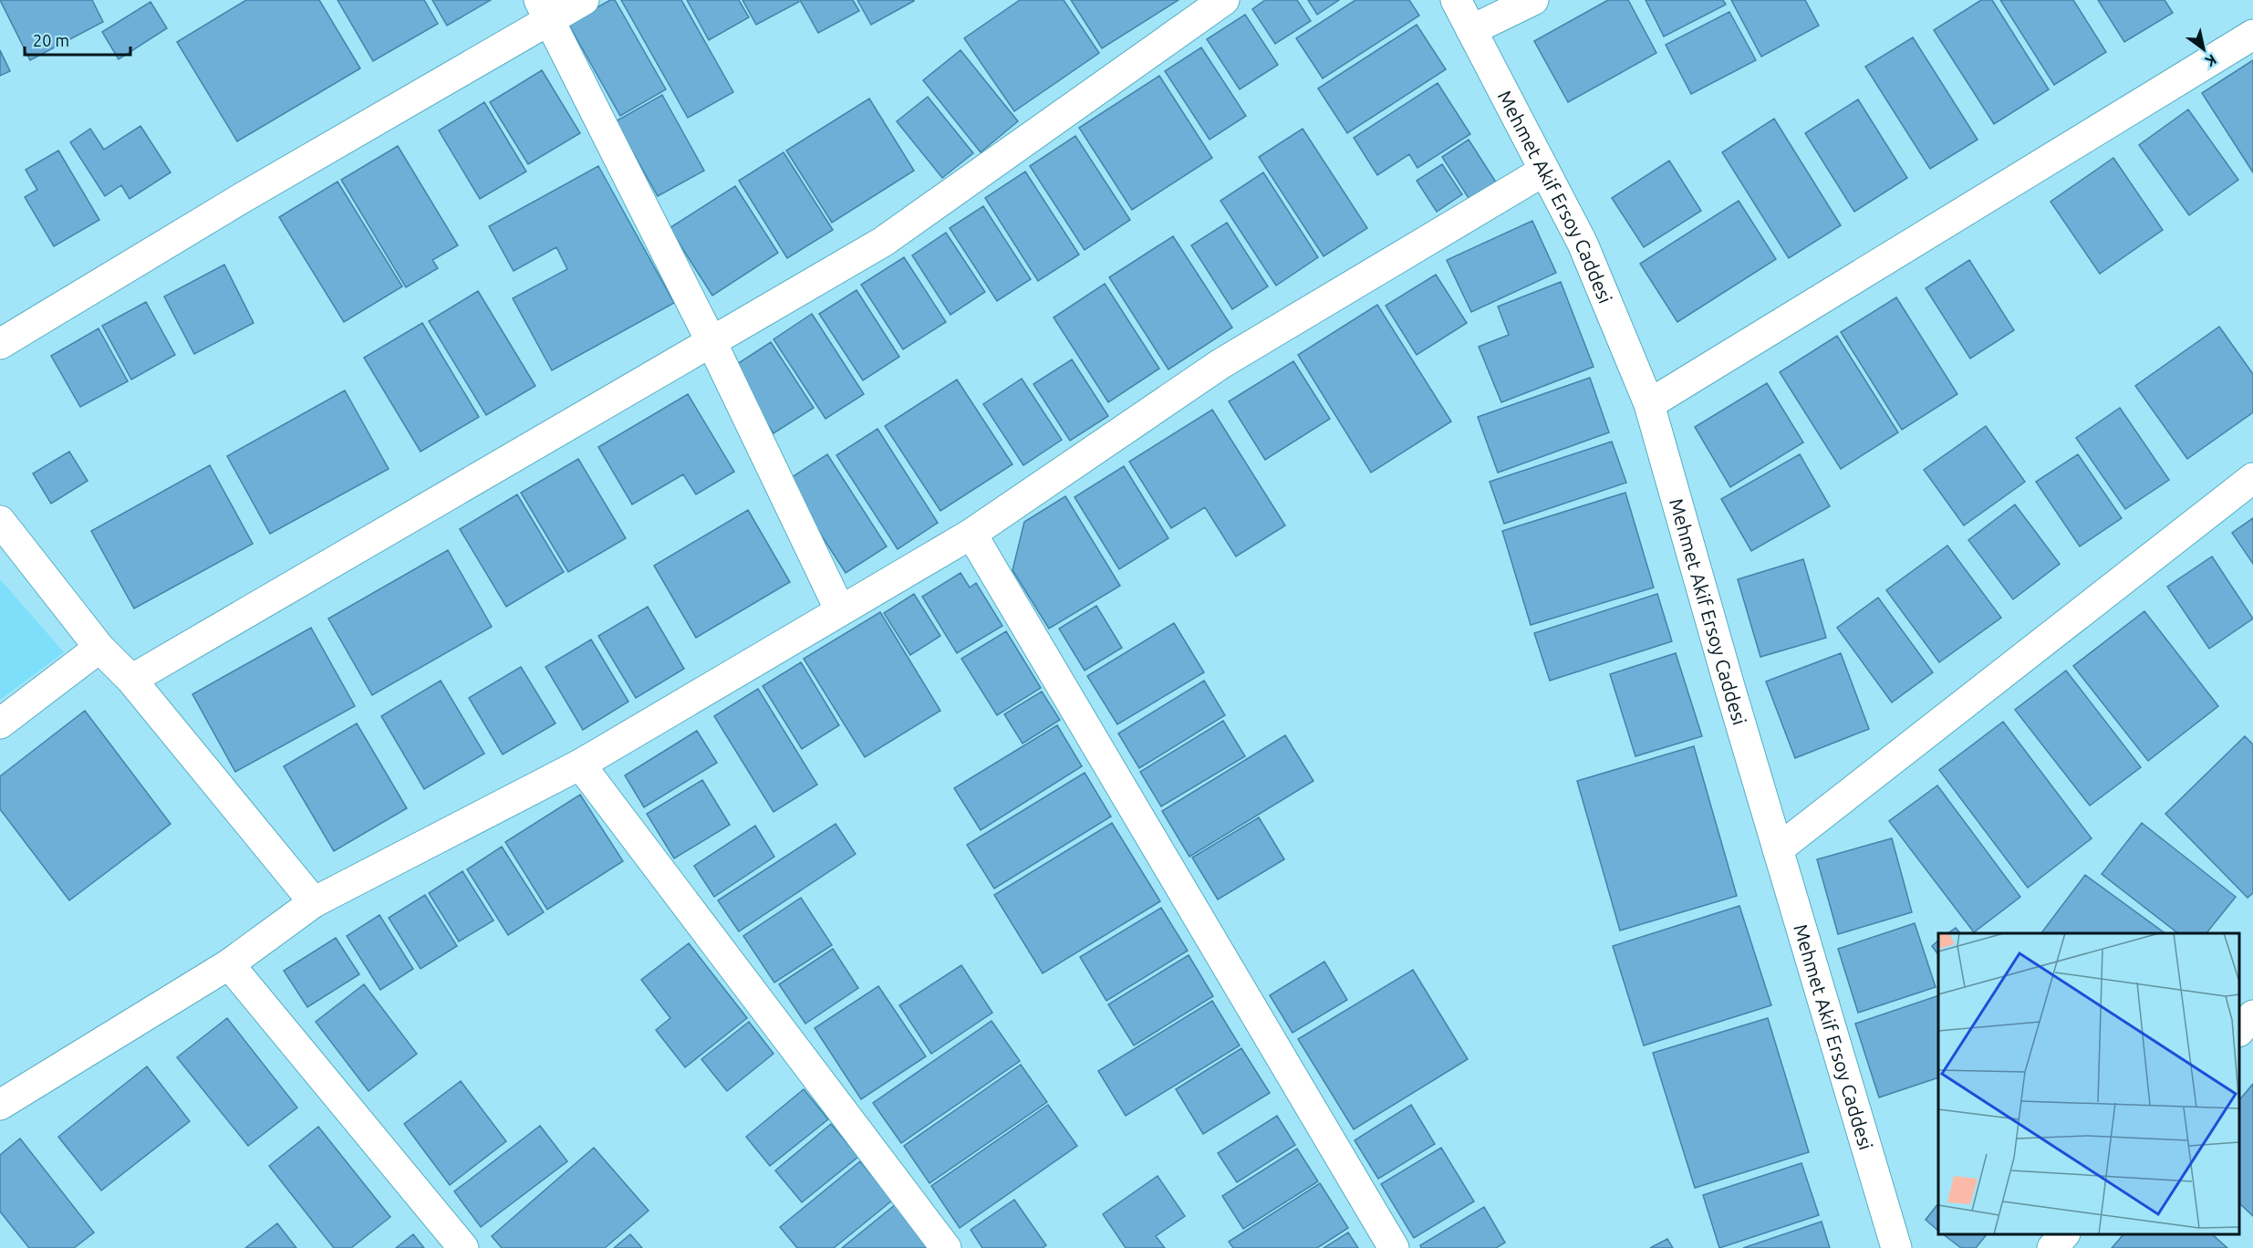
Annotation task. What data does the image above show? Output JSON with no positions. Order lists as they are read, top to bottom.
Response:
{
  "streets": {
    "street": ["Mehmet Akif Ersoy Caddesi"]
  },
  "scale_bar": "20 m",
  "north": "bottom right"
}
